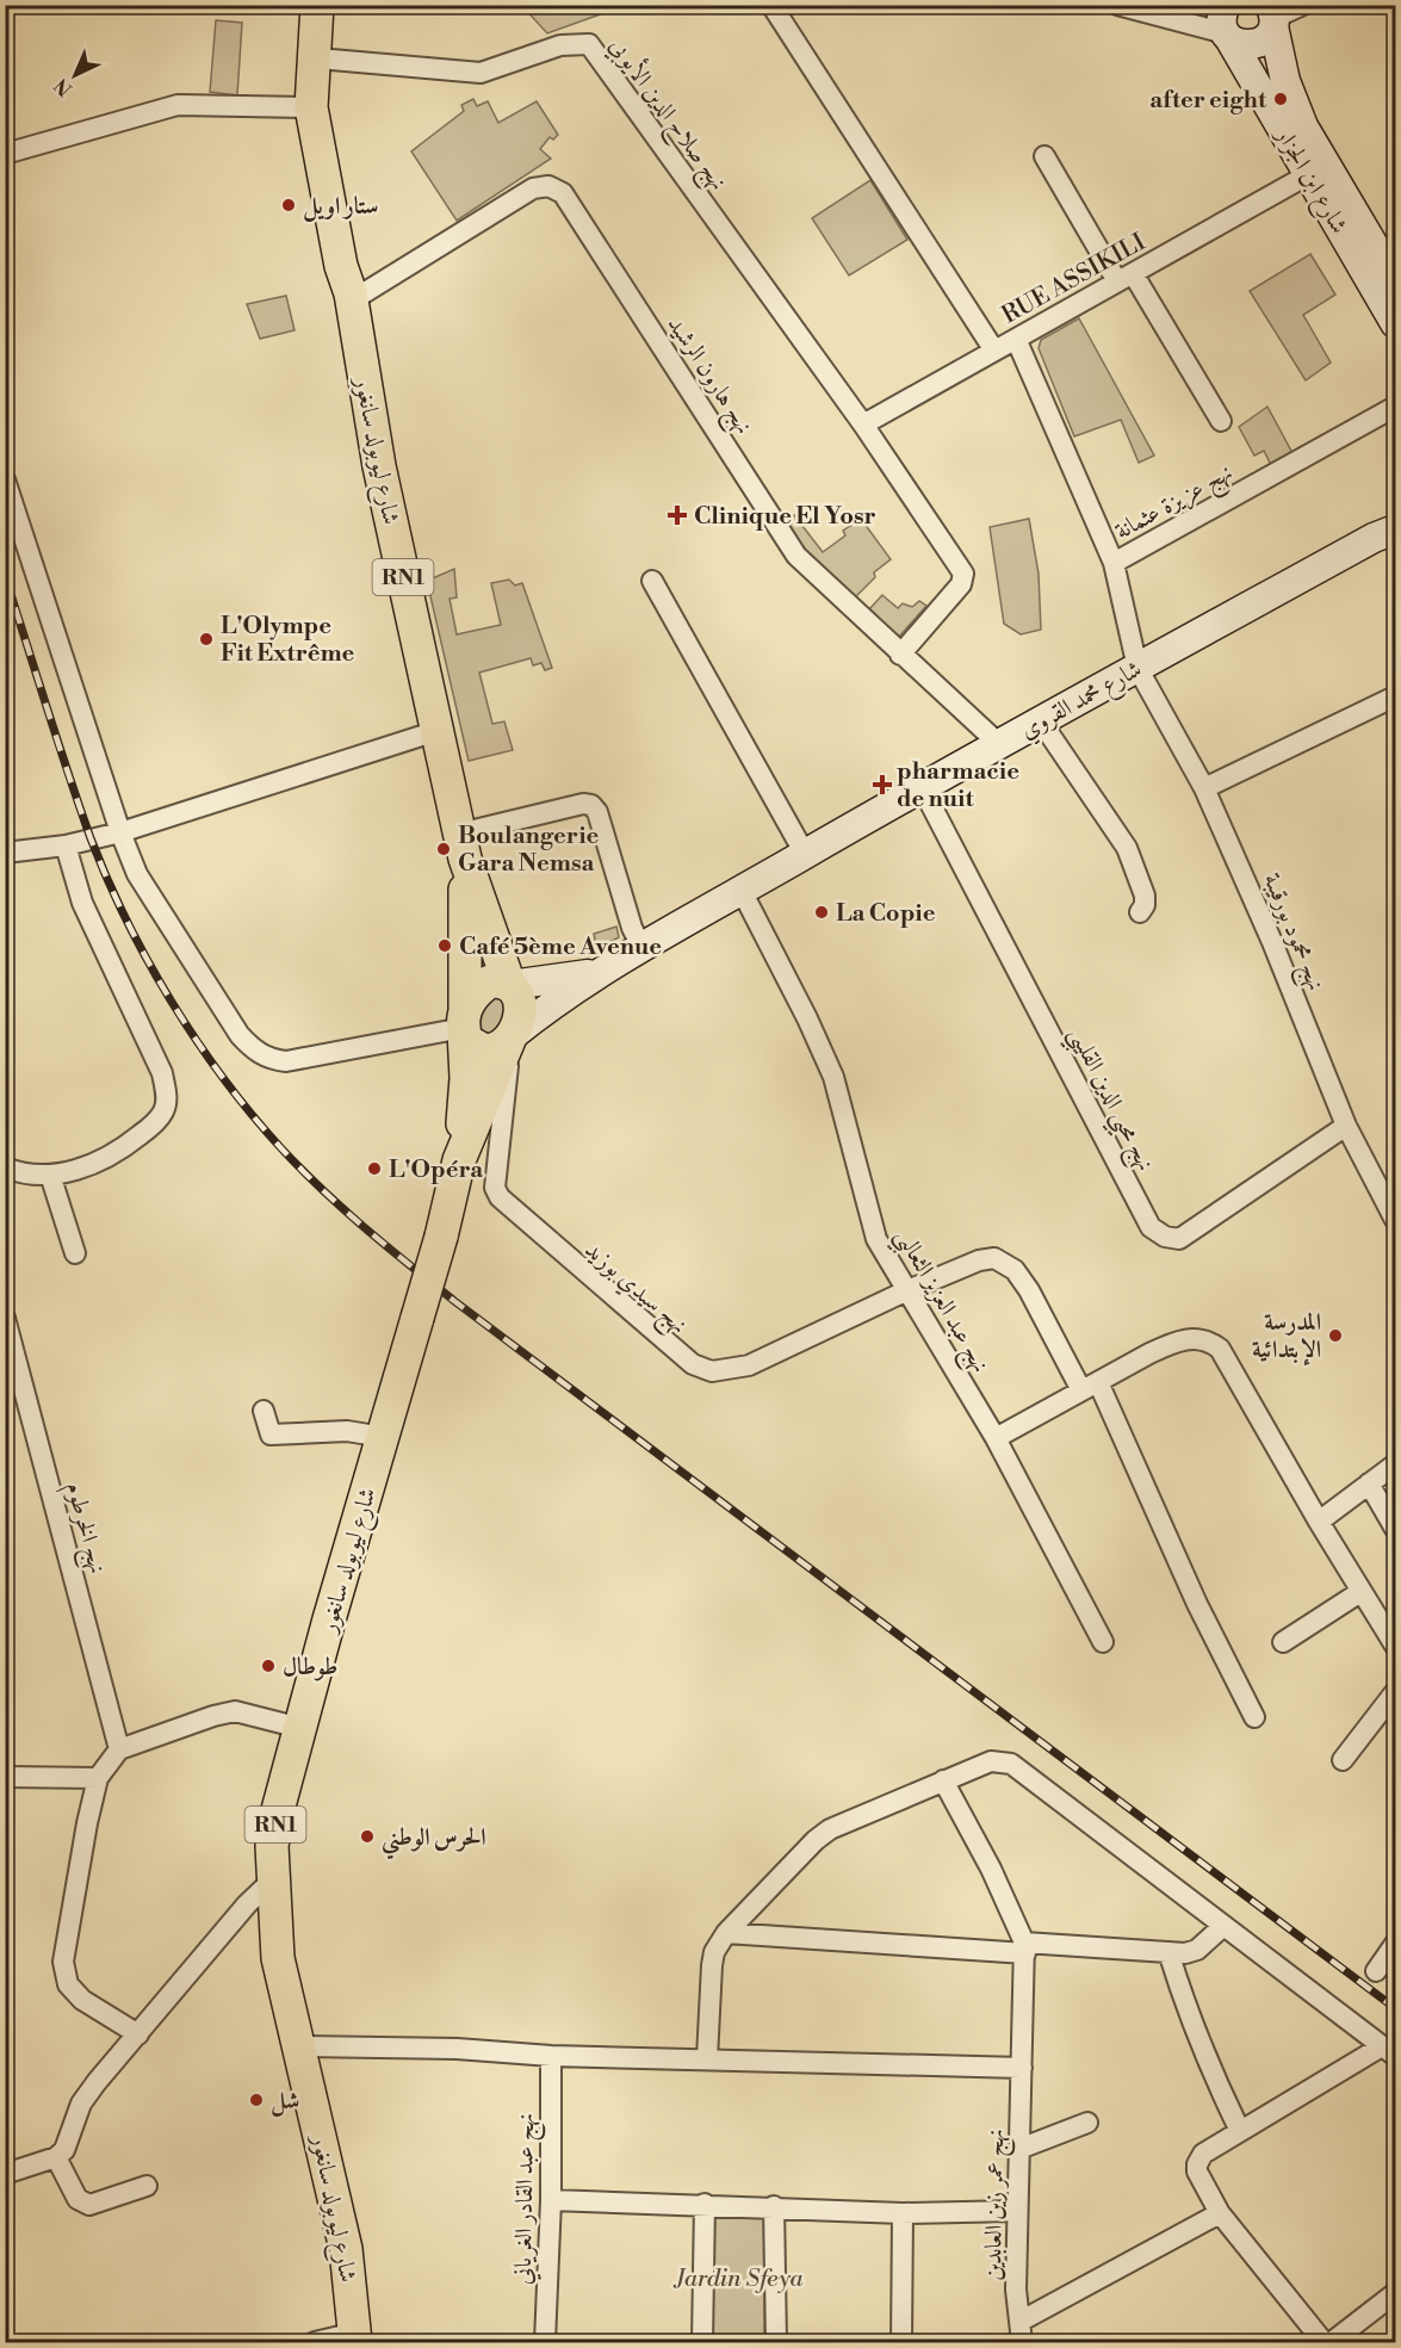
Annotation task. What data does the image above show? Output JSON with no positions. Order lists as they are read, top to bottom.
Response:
{
  "streets": {
    "main road": [
      "شارع ابن الجزار",
      "شارع ليوبولد سانغور",
      "RN1",
      "شارع محمد القروي"
    ],
    "street": [
      "نهج صلاح الدين الأيوبي",
      "RUE ASSIKILI",
      "نهج هارون الرشيد",
      "نهج عزيزة عثمانة",
      "نهج محمود بورقيبة",
      "نهج محيي الدين القليبي",
      "نهج سيدي بوزيد",
      "نهج عبد العزيز الثعالبي",
      "نهج الخرطوم",
      "نهج عبد القادر الغرياني",
      "نهج عمر زين العابدين"
    ]
  },
  "crossings": [
    ["نهج صلاح الدين الأيوبي", "RUE ASSIKILI"],
    ["نهج صلاح الدين الأيوبي", "شارع ليوبولد سانغور"],
    ["شارع ابن الجزار", "RUE ASSIKILI"],
    ["RUE ASSIKILI", "نهج عزيزة عثمانة"],
    ["نهج هارون الرشيد", "شارع ليوبولد سانغور"],
    ["نهج هارون الرشيد", "شارع محمد القروي"],
    ["شارع ليوبولد سانغور", "شارع محمد القروي"],
    ["شارع ليوبولد سانغور", "نهج سيدي بوزيد"],
    ["نهج عزيزة عثمانة", "نهج محمود بورقيبة"],
    ["شارع محمد القروي", "نهج محمود بورقيبة"],
    ["شارع محمد القروي", "نهج محيي الدين القليبي"],
    ["شارع محمد القروي", "نهج سيدي بوزيد"],
    ["شارع محمد القروي", "نهج عبد العزيز الثعالبي"],
    ["نهج محمود بورقيبة", "نهج محيي الدين القليبي"],
    ["نهج سيدي بوزيد", "نهج عبد العزيز الثعالبي"]
  ],
  "parks": ["Jardin Sfeya"],
  "places": {
    "other": [
      "after eight",
      "ستار اويل",
      "L'Olympe Fit Extrême",
      "Boulangerie Gara Nemsa",
      "La Copie",
      "Café 5ème Avenue",
      "L'Opéra",
      "المدرسة الإبتدائية",
      "طوطال",
      "الحرس الوطني",
      "شل"
    ],
    "health": ["Clinique El Yosr", "pharmacie de nuit"]
  },
  "north": "bottom left"
}
